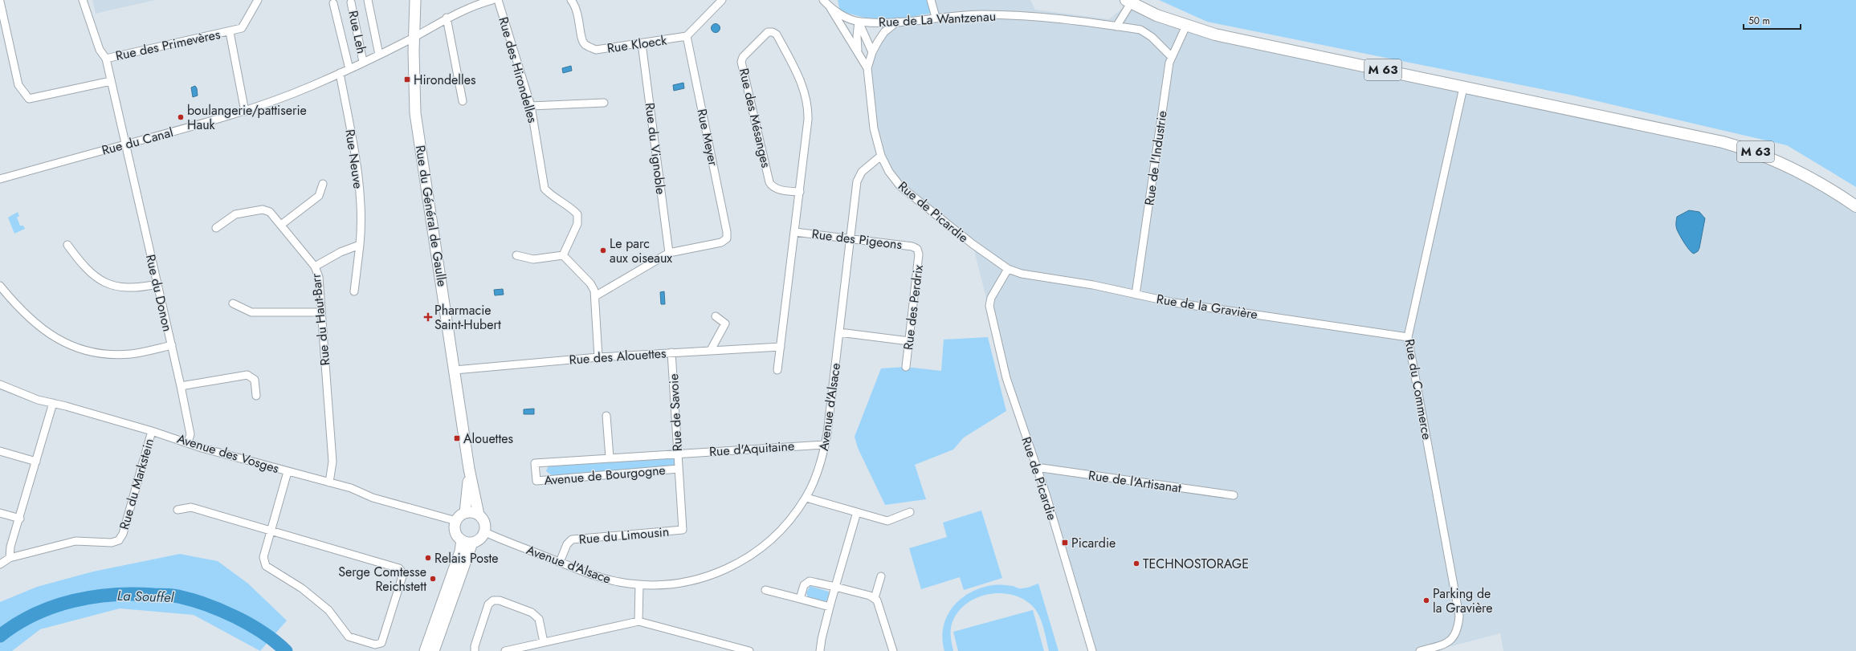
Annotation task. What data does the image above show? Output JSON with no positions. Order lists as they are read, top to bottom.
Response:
{
  "streets": {
    "main road": ["M 63", "Rue du Général de Gaulle"],
    "street": [
      "Rue de La Wantzenau",
      "Rue Leh",
      "Rue Kloeck",
      "Rue des Primevères",
      "Rue des Hirondelles",
      "Rue des Mésanges",
      "Rue Meyer",
      "Rue du Canal",
      "Rue du Vignoble",
      "Rue de l'Industrie",
      "Rue Neuve",
      "Rue de Picardie",
      "Rue des Pigeons",
      "Rue du Donon",
      "Rue de la Gravière",
      "Rue des Perdrix",
      "Rue du Haut-Barr",
      "Rue des Alouettes",
      "Rue du Commerce",
      "Avenue d'Alsace",
      "Rue de Savoie",
      "Rue d'Aquitaine",
      "Avenue des Vosges",
      "Avenue de Bourgogne",
      "Rue de l'Artisanat",
      "Rue du Markstein",
      "Rue du Limousin"
    ]
  },
  "crossings": [
    ["Rue de La Wantzenau", "Rue de l'Industrie"],
    ["Rue de La Wantzenau", "Rue de Picardie"],
    ["Rue Leh", "Rue du Canal"],
    ["Rue Kloeck", "Rue Meyer"],
    ["Rue Kloeck", "Rue du Vignoble"],
    ["Rue des Primevères", "Rue du Donon"],
    ["M 63", "Rue de l'Industrie"],
    ["M 63", "Rue du Commerce"],
    ["Rue des Mésanges", "Rue des Pigeons"],
    ["Rue des Mésanges", "Rue des Alouettes"],
    ["Rue Meyer", "Rue du Vignoble"],
    ["Rue du Canal", "Rue Neuve"],
    ["Rue du Canal", "Rue du Général de Gaulle"],
    ["Rue du Canal", "Rue du Donon"],
    ["Rue de l'Industrie", "Rue de la Gravière"],
    ["Rue de Picardie", "Rue de la Gravière"],
    ["Rue de Picardie", "Avenue d'Alsace"],
    ["Rue de Picardie", "Rue de l'Artisanat"],
    ["Rue du Général de Gaulle", "Rue des Alouettes"],
    ["Rue du Général de Gaulle", "Avenue d'Alsace"],
    ["Rue du Général de Gaulle", "Avenue des Vosges"],
    ["Rue des Pigeons", "Rue des Perdrix"],
    ["Rue des Pigeons", "Avenue d'Alsace"],
    ["Rue du Donon", "Avenue des Vosges"],
    ["Rue de la Gravière", "Rue du Commerce"],
    ["Rue du Haut-Barr", "Avenue des Vosges"],
    ["Rue des Alouettes", "Rue de Savoie"],
    ["Avenue d'Alsace", "Rue d'Aquitaine"],
    ["Avenue d'Alsace", "Avenue des Vosges"],
    ["Avenue d'Alsace", "Rue du Limousin"],
    ["Rue de Savoie", "Rue d'Aquitaine"],
    ["Rue de Savoie", "Avenue de Bourgogne"],
    ["Rue de Savoie", "Rue du Limousin"],
    ["Rue d'Aquitaine", "Avenue de Bourgogne"],
    ["Avenue des Vosges", "Rue du Markstein"]
  ],
  "water": ["La Souffel"],
  "places": {
    "transit": ["Hirondelles", "Alouettes", "Picardie"],
    "other": [
      "boulangerie/pattiserie Hauk",
      "Le parc aux oiseaux",
      "Relais Poste",
      "TECHNOSTORAGE",
      "Serge Comtesse Reichstett",
      "Parking de la Gravière"
    ],
    "health": ["Pharmacie Saint-Hubert"]
  },
  "scale_bar": "50 m"
}
